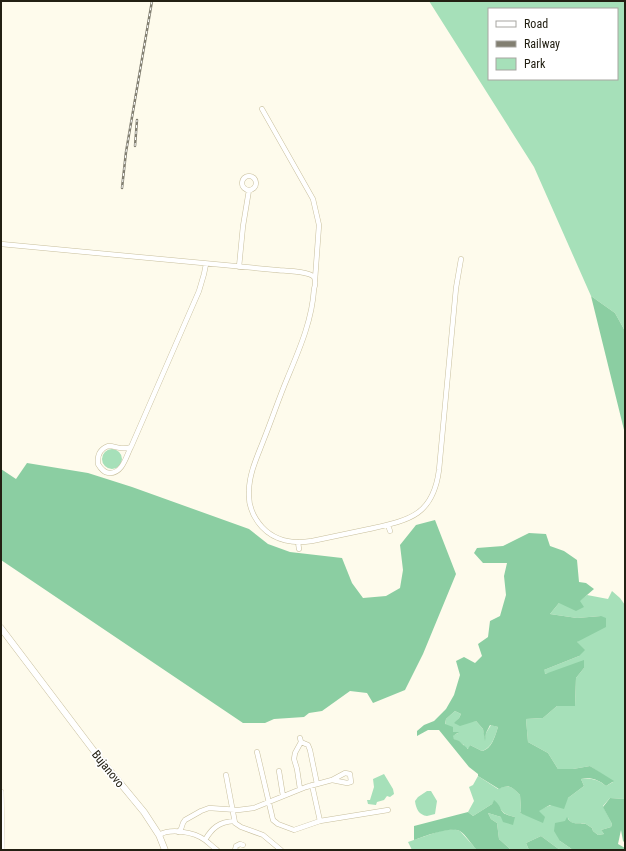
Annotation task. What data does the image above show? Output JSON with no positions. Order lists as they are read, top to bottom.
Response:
{
  "streets": {
    "main road": ["Bujanovo"]
  },
  "legend": ["Road", "Railway", "Park"]
}
